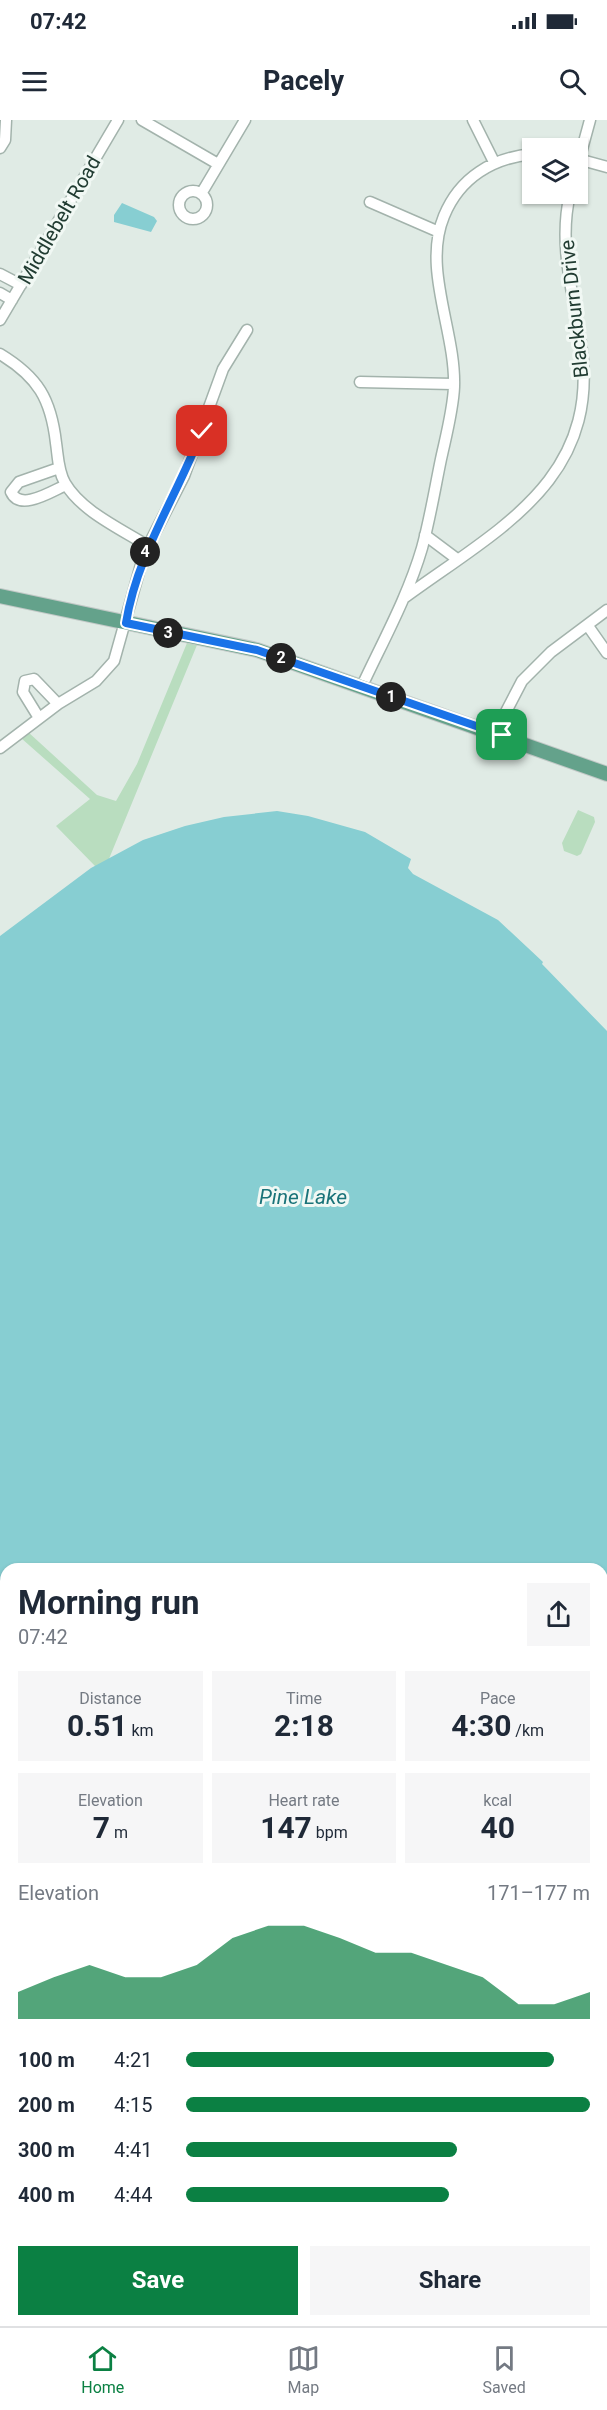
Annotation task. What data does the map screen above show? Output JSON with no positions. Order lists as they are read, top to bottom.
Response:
{
  "streets": {
    "street": ["Middlebelt Road", "Blackburn Drive"]
  },
  "water": ["Pine Lake"],
  "page": {
    "status": "07:42",
    "header": "Pacely",
    "pins": [
      "4",
      "3",
      "2",
      "1"
    ],
    "heading": ["Morning run", "07:42"],
    "stats": [
      ["Distance", "0.51 km"],
      ["Time", "2:18"],
      ["Pace", "4:30 /km"],
      ["Elevation", "7 m"],
      ["Heart rate", "147 bpm"],
      ["kcal", "40"]
    ],
    "chart": ["Elevation", "171–177 m"],
    "list": [
      {
        "name": "100 m",
        "note": "4:21"
      },
      {
        "name": "200 m",
        "note": "4:15"
      },
      {
        "name": "300 m",
        "note": "4:41"
      },
      {
        "name": "400 m",
        "note": "4:44"
      }
    ],
    "buttons": ["Save", "Share"],
    "tabs": ["Home", "Map", "Saved"]
  }
}
